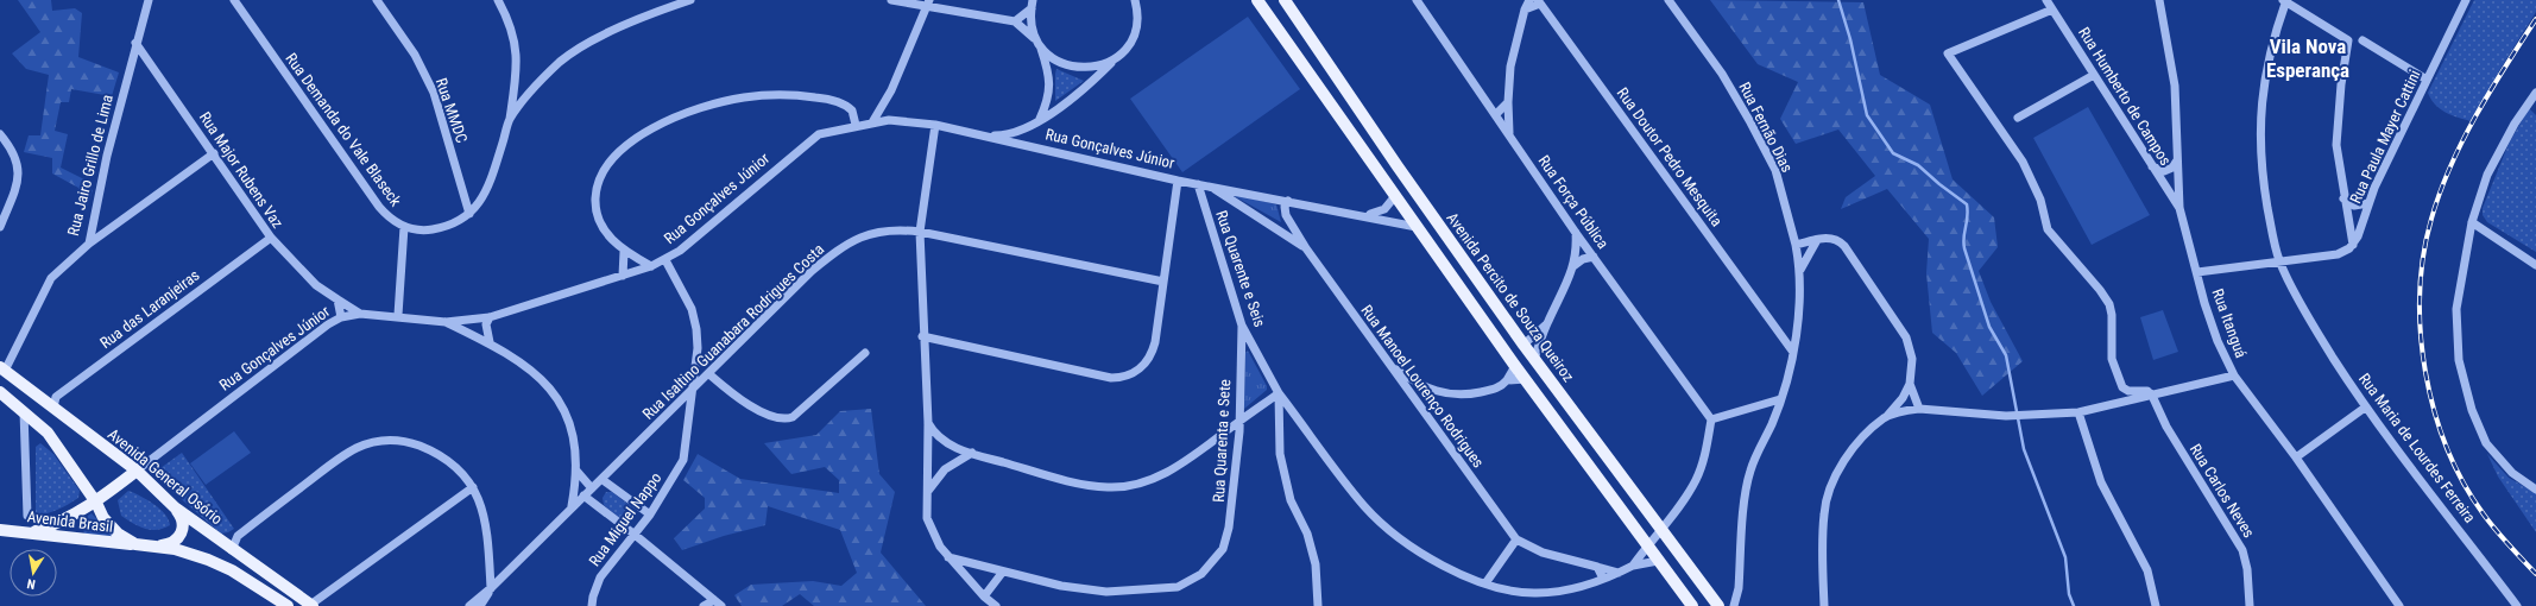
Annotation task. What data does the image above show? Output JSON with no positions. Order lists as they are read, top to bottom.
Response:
{
  "streets": {
    "main road": [
      "Rua Gonçalves Júnior",
      "Avenida Percito de Souza Queiroz",
      "Avenida General Osório",
      "Avenida Brasil"
    ],
    "street": [
      "Rua Humberto de Campos",
      "Rua MMDC",
      "Rua Fernão Dias",
      "Rua Demanda do Vale Blaseck",
      "Rua Paula Mayer Cattini",
      "Rua Doutor Pedro Mesquita",
      "Rua Jairo Grillo de Lima",
      "Rua Major Rubens Vaz",
      "Rua Força Pública",
      "Rua Quarente e Seis",
      "Rua das Laranjeiras",
      "Rua Itanguá",
      "Rua Isaltino Guanabara Rodrigues Costa",
      "Rua Manoel Lourenço Rodrigues",
      "Rua Quarenta e Sete",
      "Rua Maria de Lourdes Ferreira",
      "Rua Carlos Neves",
      "Rua Miguel Nappo"
    ]
  },
  "crossings": [
    ["Rua Humberto de Campos", "Rua Itanguá"],
    ["Rua MMDC", "Rua Demanda do Vale Blaseck"],
    ["Rua Fernão Dias", "Rua Doutor Pedro Mesquita"],
    ["Rua Gonçalves Júnior", "Rua Major Rubens Vaz"],
    ["Rua Gonçalves Júnior", "Rua Quarente e Seis"],
    ["Rua Gonçalves Júnior", "Rua Manoel Lourenço Rodrigues"],
    ["Rua Gonçalves Júnior", "Avenida General Osório"],
    ["Rua Gonçalves Júnior", "Rua Miguel Nappo"],
    ["Rua Gonçalves Júnior", "Avenida Brasil"],
    ["Rua Jairo Grillo de Lima", "Rua Major Rubens Vaz"],
    ["Rua Jairo Grillo de Lima", "Avenida General Osório"],
    ["Rua Major Rubens Vaz", "Rua das Laranjeiras"],
    ["Rua Quarente e Seis", "Rua Quarenta e Sete"],
    ["Rua das Laranjeiras", "Avenida General Osório"],
    ["Rua Isaltino Guanabara Rodrigues Costa", "Rua Miguel Nappo"]
  ],
  "districts": ["Vila Nova Esperança"],
  "north": "bottom"
}
